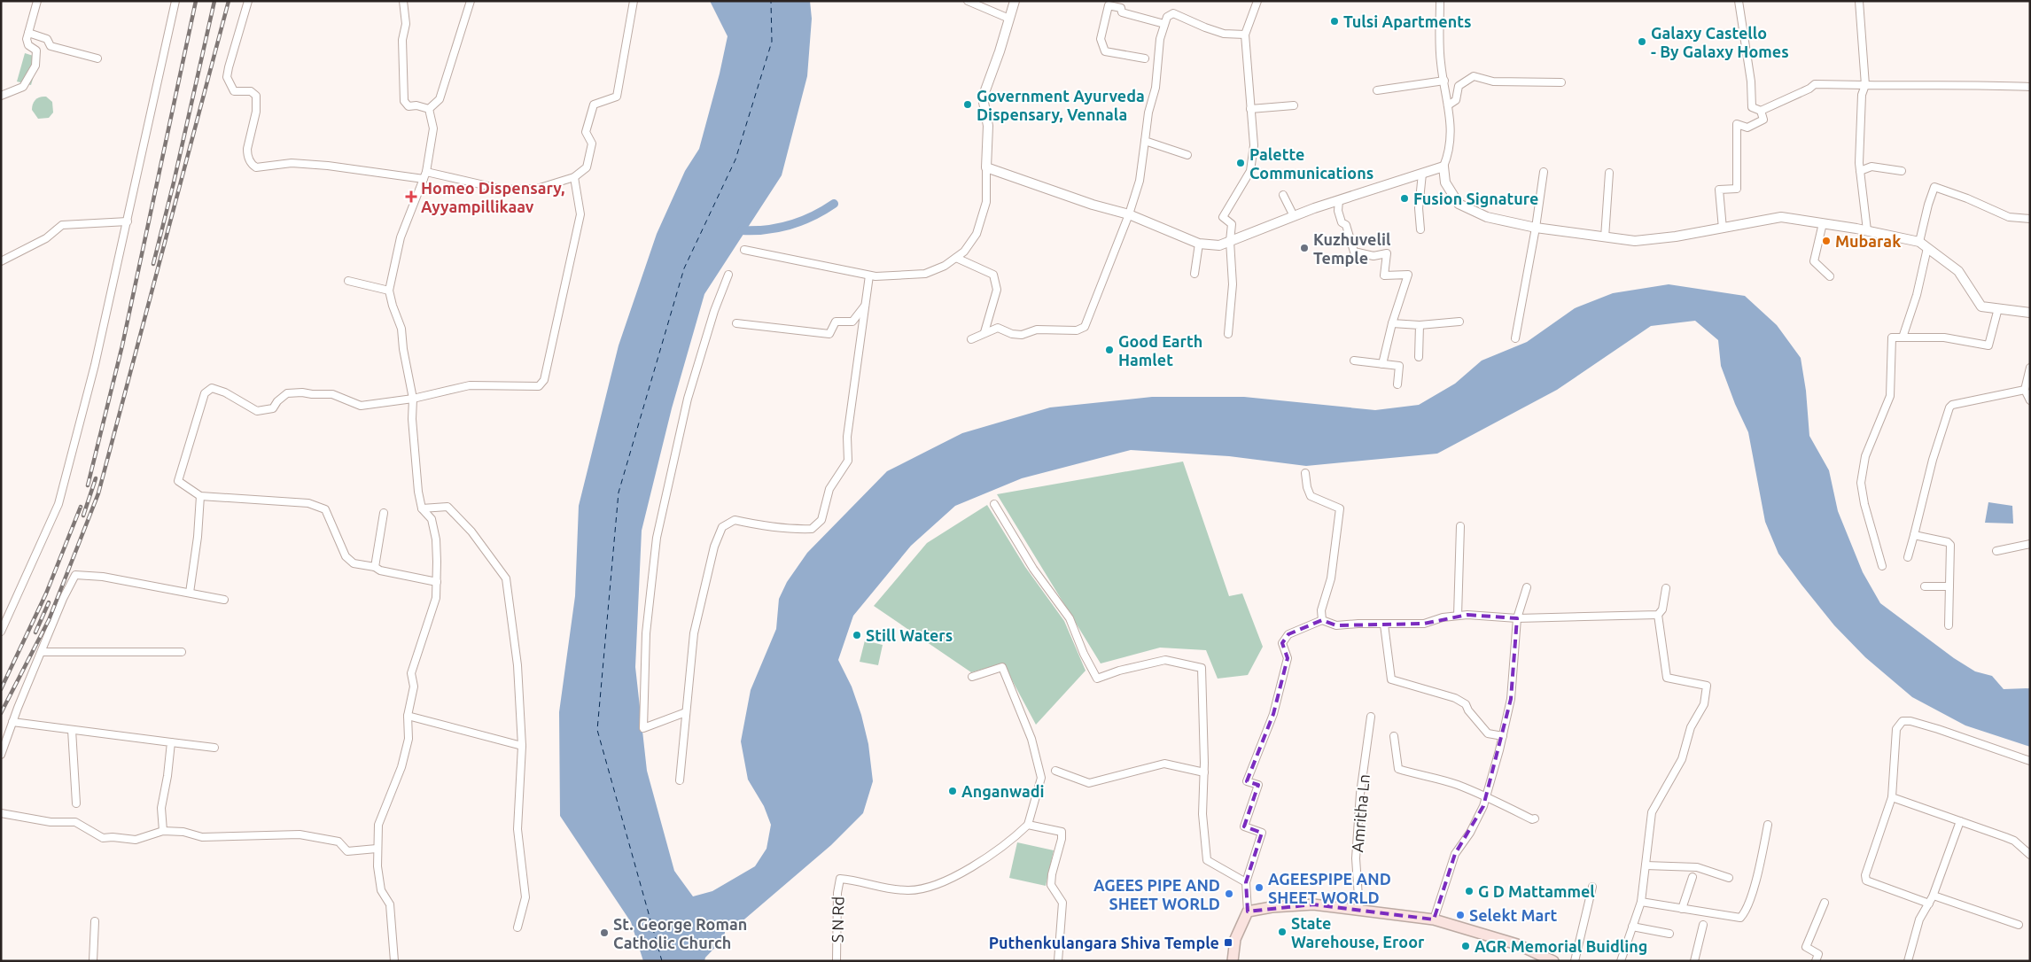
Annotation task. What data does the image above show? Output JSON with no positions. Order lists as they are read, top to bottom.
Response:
{
  "streets": {
    "street": ["Amritha Ln", "S N Rd"]
  },
  "places": {
    "other": [
      "Tulsi Apartments",
      "Galaxy Castello - By Galaxy Homes",
      "Government Ayurveda Dispensary, Vennala",
      "Palette Communications",
      "Fusion Signature",
      "Mubarak",
      "Kuzhuvelil Temple",
      "Good Earth Hamlet",
      "Still Waters",
      "Anganwadi",
      "AGEESPIPE AND SHEET WORLD",
      "G D Mattammel",
      "AGEES PIPE AND SHEET WORLD",
      "Selekt Mart",
      "State Warehouse, Eroor",
      "St. George Roman Catholic Church",
      "AGR Memorial Buidling"
    ],
    "health": ["Homeo Dispensary, Ayyampillikaav"],
    "transit": ["Puthenkulangara Shiva Temple"]
  }
}
